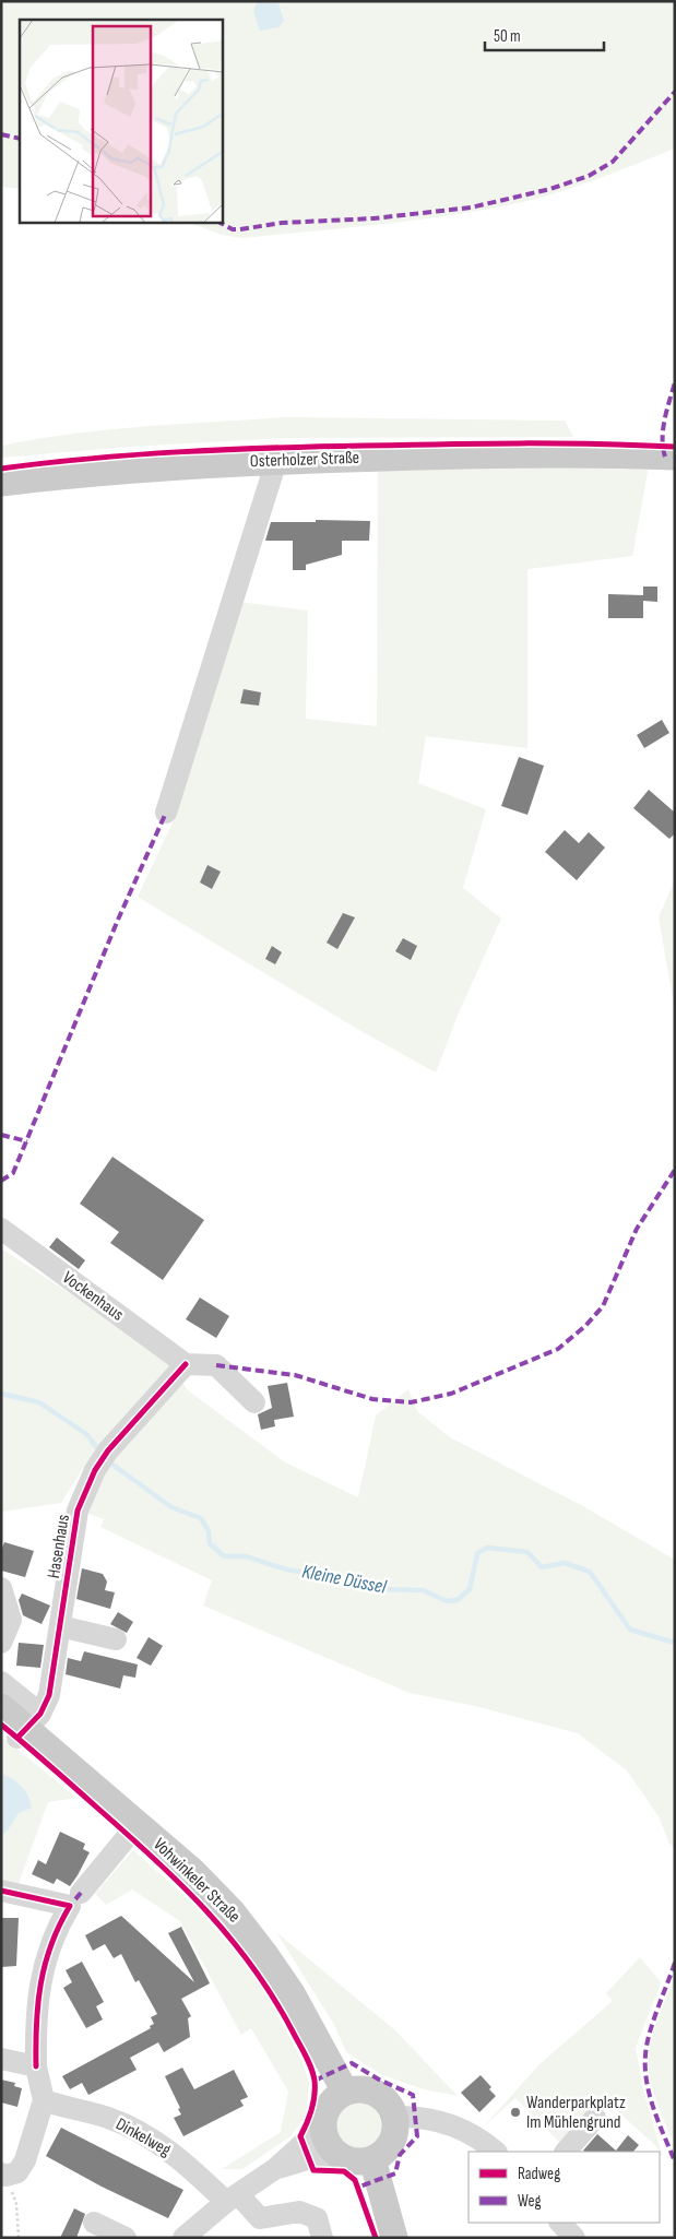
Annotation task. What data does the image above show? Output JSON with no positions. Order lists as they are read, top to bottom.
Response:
{
  "streets": {
    "main road": ["Osterholzer Straße", "Vohwinkeler Straße"],
    "street": ["Vockenhaus", "Hasenhaus", "Dinkelweg"]
  },
  "crossings": [
    ["Vockenhaus", "Hasenhaus"],
    ["Hasenhaus", "Vohwinkeler Straße"]
  ],
  "water": ["Kleine Düssel"],
  "places": ["Wanderparkplatz Im Mühlengrund"],
  "legend": ["Radweg", "Weg"],
  "scale_bar": "50 m"
}
